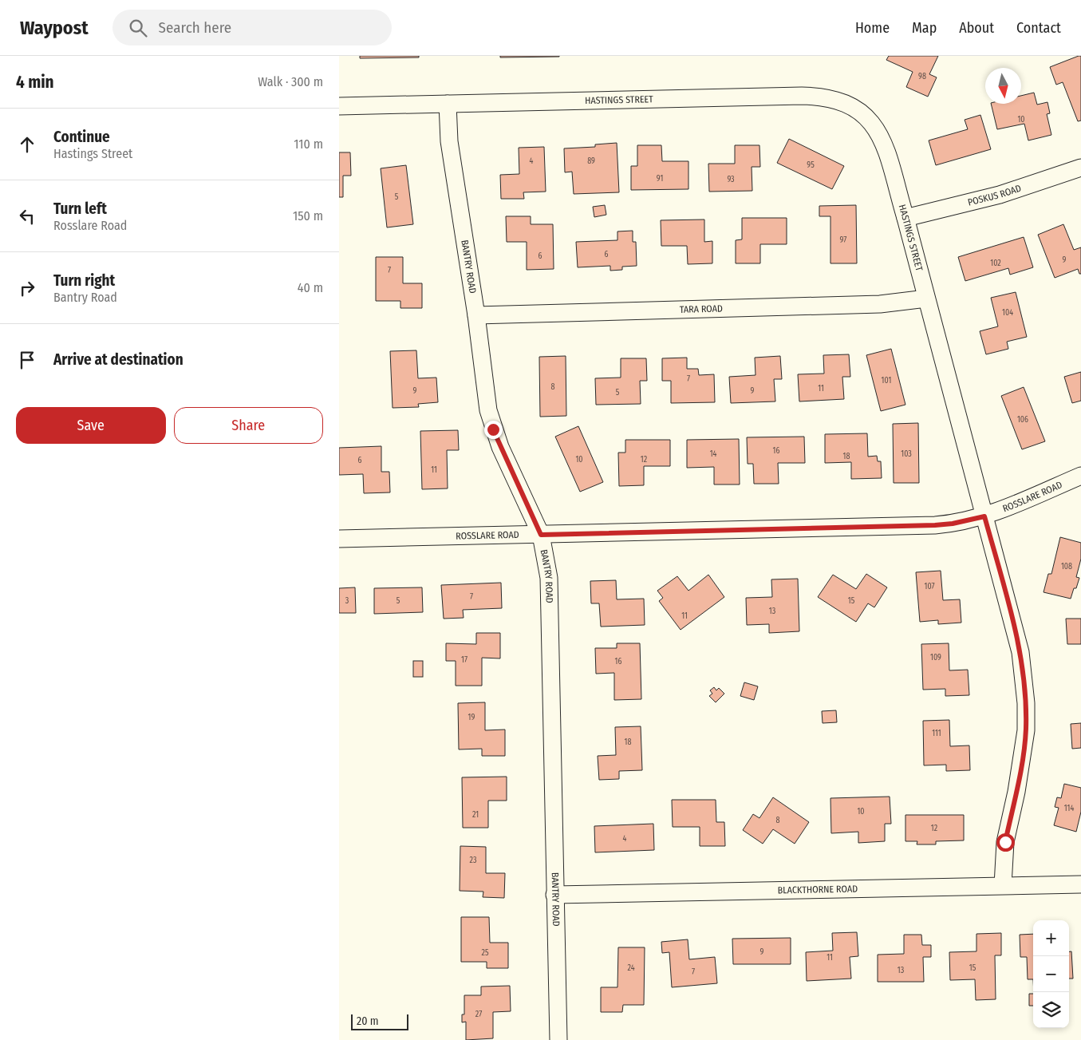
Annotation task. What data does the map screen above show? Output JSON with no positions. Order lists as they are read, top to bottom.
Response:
{
  "streets": {
    "street": [
      "HASTINGS STREET",
      "POSKUS ROAD",
      "BANTRY ROAD",
      "TARA ROAD",
      "ROSSLARE ROAD",
      "BLACKTHORNE ROAD"
    ]
  },
  "crossings": [
    ["HASTINGS STREET", "POSKUS ROAD"],
    ["HASTINGS STREET", "BANTRY ROAD"],
    ["HASTINGS STREET", "TARA ROAD"],
    ["HASTINGS STREET", "ROSSLARE ROAD"],
    ["HASTINGS STREET", "BLACKTHORNE ROAD"],
    ["BANTRY ROAD", "TARA ROAD"],
    ["BANTRY ROAD", "ROSSLARE ROAD"],
    ["BANTRY ROAD", "BLACKTHORNE ROAD"]
  ],
  "house_numbers": [
    "98",
    "10",
    "4",
    "89",
    "95",
    "91",
    "93",
    "5",
    "97",
    "6",
    "6",
    "9",
    "102",
    "7",
    "104",
    "7",
    "101",
    "8",
    "11",
    "9",
    "9",
    "5",
    "106",
    "16",
    "14",
    "103",
    "18",
    "10",
    "12",
    "6",
    "11",
    "108",
    "107",
    "7",
    "3",
    "5",
    "15",
    "13",
    "11",
    "109",
    "17",
    "16",
    "19",
    "111",
    "18",
    "114",
    "10",
    "21",
    "8",
    "12",
    "4",
    "23",
    "9",
    "25",
    "11",
    "24",
    "15",
    "13",
    "7",
    "27"
  ],
  "scale_bar": "20 m",
  "north": "bottom",
  "page": {
    "header": "Waypost",
    "search": "Search here",
    "nav": [
      "Home",
      "Map",
      "About",
      "Contact"
    ],
    "heading": ["4 min", "Walk · 300 m"],
    "list": [
      ["Continue", "Hastings Street", "110 m"],
      ["Turn left", "Rosslare Road", "150 m"],
      ["Turn right", "Bantry Road", "40 m"],
      "Arrive at destination"
    ],
    "buttons": ["Save", "Share"],
    "map_buttons": ["+", "−"],
    "scale": "20 m"
  }
}
